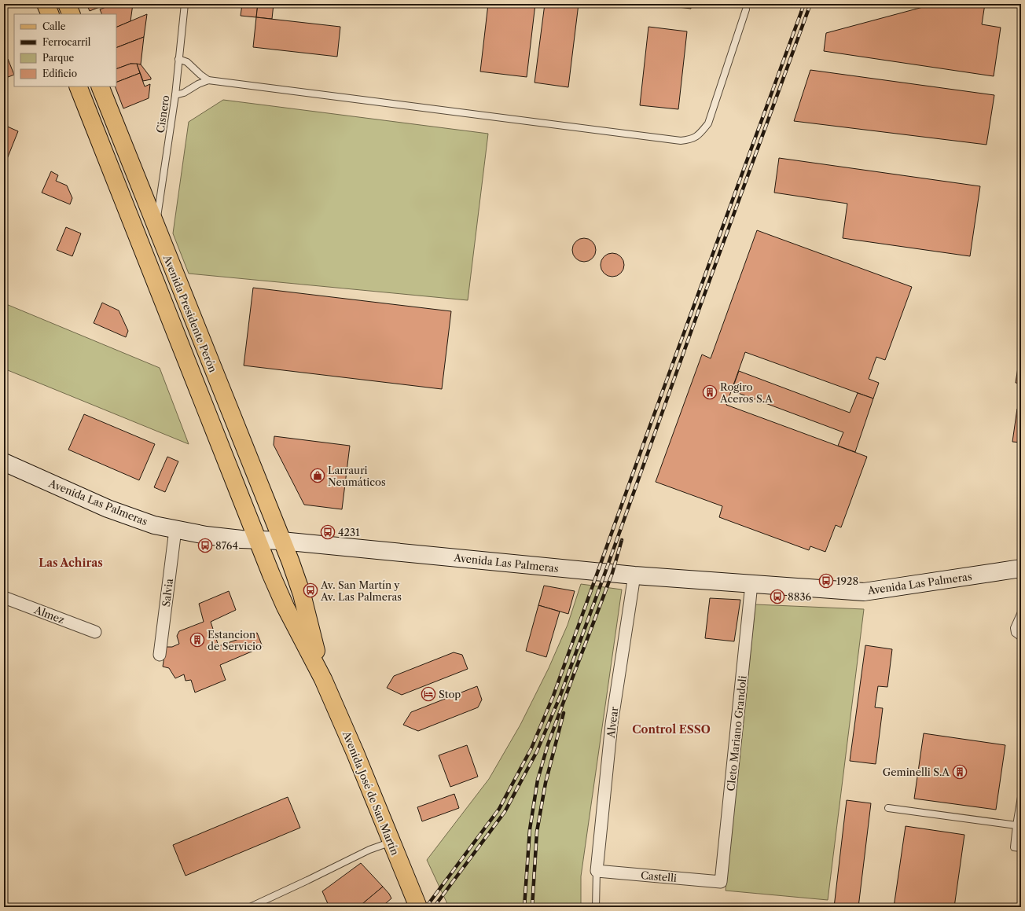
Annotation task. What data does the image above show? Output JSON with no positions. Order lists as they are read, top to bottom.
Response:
{
  "streets": {
    "main road": ["Avenida Presidente Perón", "Avenida Las Palmeras", "Avenida José de San Martín"],
    "street": [
      "Salvia",
      "Almez",
      "Alvear",
      "Cleto Mariano Grandoli",
      "Castelli"
    ],
    "lane": ["Cisnero"]
  },
  "crossings": [
    ["Cisnero", "Avenida Presidente Perón"],
    ["Avenida Presidente Perón", "Avenida Las Palmeras"],
    ["Avenida Presidente Perón", "Avenida José de San Martín"],
    ["Avenida Las Palmeras", "Salvia"],
    ["Avenida Las Palmeras", "Alvear"],
    ["Avenida Las Palmeras", "Cleto Mariano Grandoli"],
    ["Avenida Las Palmeras", "Avenida José de San Martín"],
    ["Alvear", "Castelli"],
    ["Cleto Mariano Grandoli", "Castelli"]
  ],
  "districts": ["Las Achiras", "Control ESSO"],
  "places": {
    "building": ["Rogiro Aceros S.A", "Estancion de Servicio", "Geminelli S.A"],
    "shop": ["Larrauri Neumáticos"],
    "bus stop": [
      "4231",
      "8764",
      "1928",
      "Av. San Martín y Av. Las Palmeras",
      "8836"
    ],
    "hotel": ["Stop"]
  },
  "legend": [
    "Calle",
    "Ferrocarril",
    "Parque",
    "Edificio"
  ]
}
